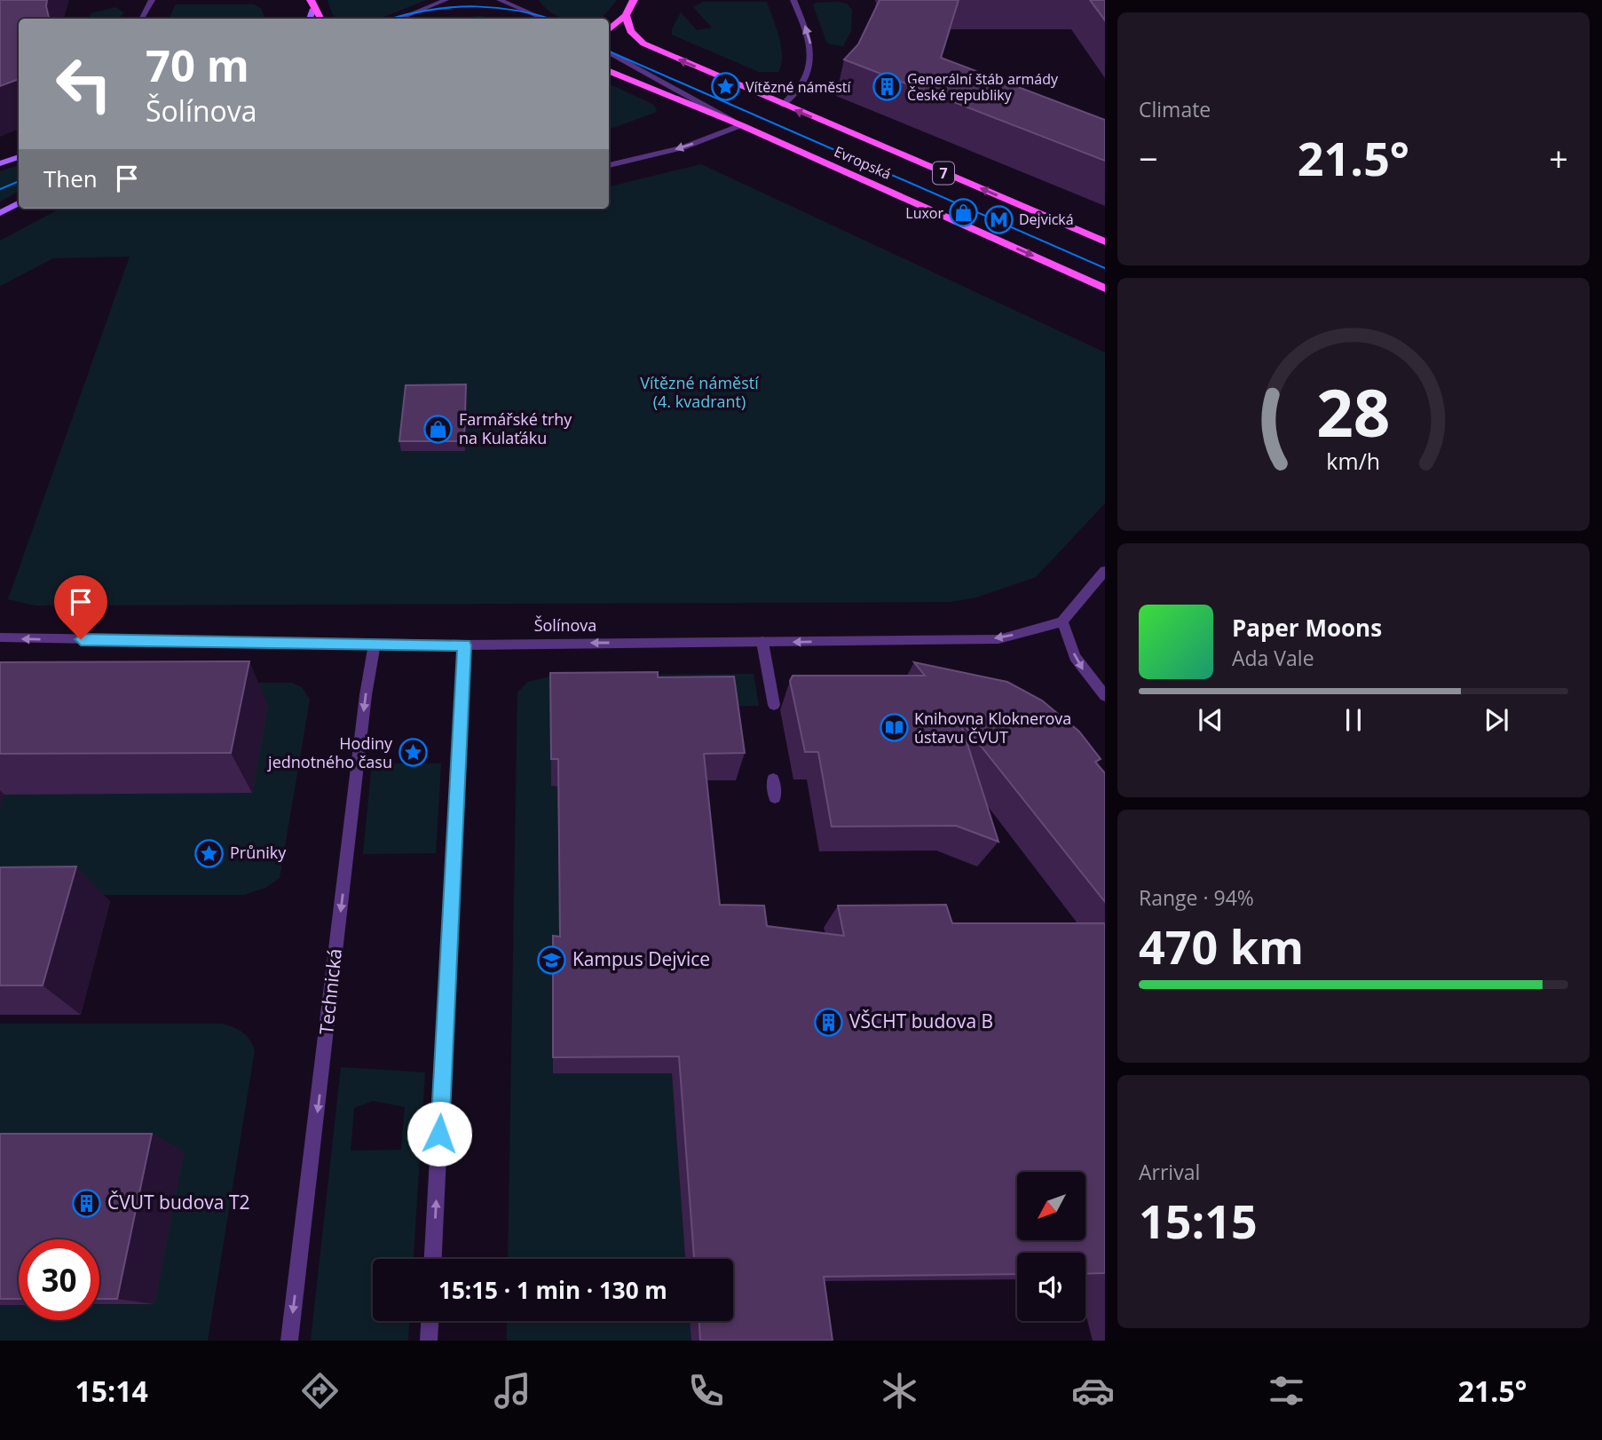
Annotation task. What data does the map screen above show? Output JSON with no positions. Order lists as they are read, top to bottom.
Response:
{
  "streets": {
    "main road": ["Evropská", "7"],
    "street": ["Šolínova", "Technická"]
  },
  "crossings": [
    ["Šolínova", "Technická"]
  ],
  "one_way": ["Šolínova"],
  "parks": ["Vítězné náměstí (4. kvadrant)"],
  "places": {
    "place": ["Vítězné náměstí", "Hodiny jednotného času", "Průniky"],
    "building": ["Generální štáb armády České republiky", "VŠCHT budova B", "ČVUT budova T2"],
    "shop": ["Luxor", "Farmářské trhy na Kulaťáku"],
    "metro station": ["Dejvická"],
    "library": ["Knihovna Kloknerova ústavu ČVUT"],
    "school or university": ["Kampus Dejvice"]
  },
  "north": "bottom left",
  "page": {
    "tile": [
      "Climate",
      ["Range · 94%", "470 km"],
      ["Arrival", "15:15"]
    ],
    "turn": ["70 m", "Šolínova"],
    "heat": ["−", "21.5°", "+"],
    "then": "Then",
    "song": ["Paper Moons", "Ada Vale"],
    "limit": "30",
    "trip": "15:15 · 1 min · 130 m",
    "tabs": ["15:14", "21.5°"],
    "gauge": ["28", "km/h"]
  }
}
